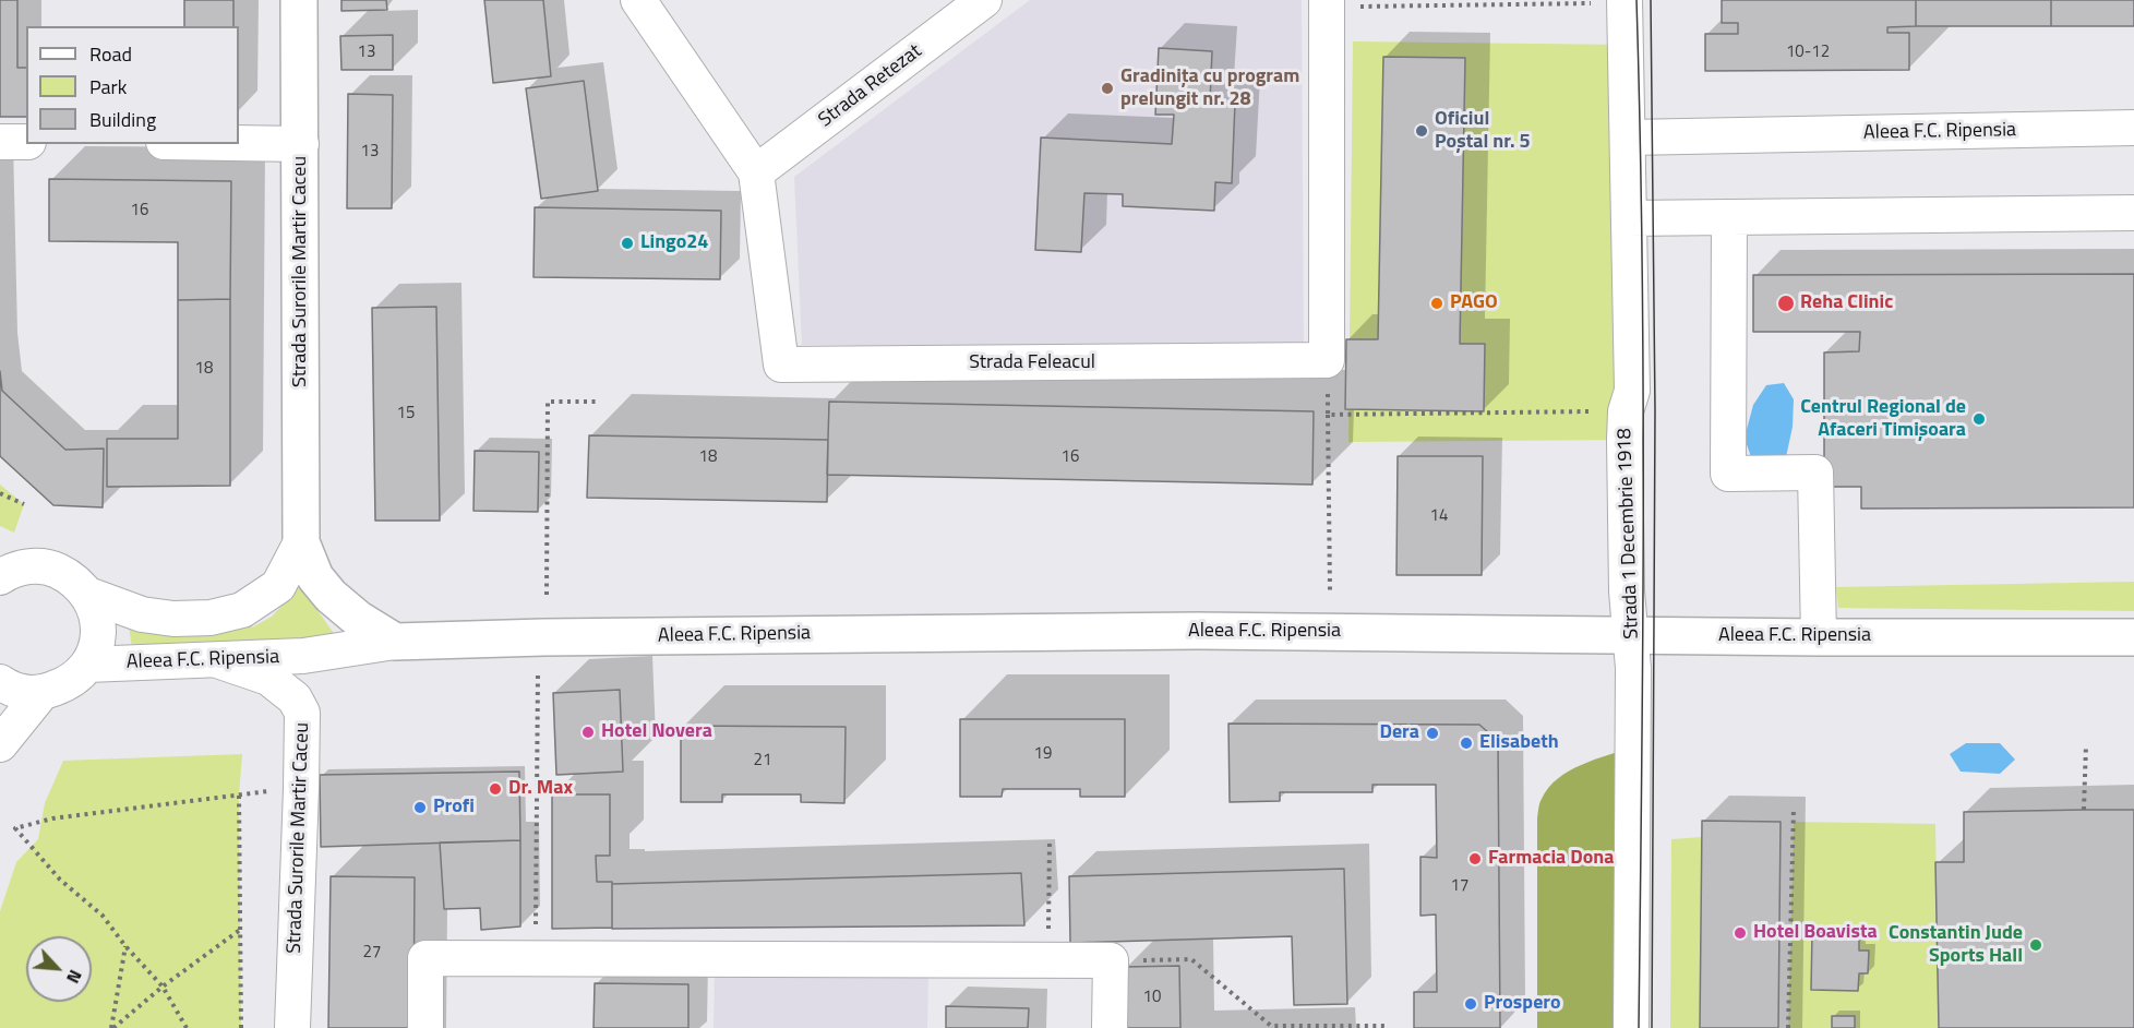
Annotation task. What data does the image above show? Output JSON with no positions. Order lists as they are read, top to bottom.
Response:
{
  "streets": {
    "main road": ["Aleea F.C. Ripensia", "Strada Surorile Martir Caceu"],
    "street": ["Strada Retezat", "Strada Feleacul", "Strada 1 Decembrie 1918"]
  },
  "crossings": [
    ["Strada Retezat", "Strada Feleacul"],
    ["Aleea F.C. Ripensia", "Strada Surorile Martir Caceu"],
    ["Aleea F.C. Ripensia", "Strada 1 Decembrie 1918"]
  ],
  "places": [
    "Gradinița cu program prelungit nr. 28",
    "Oficiul Poștal nr. 5",
    "Lingo24",
    "PAGO",
    "Reha Clinic",
    "Centrul Regional de Afaceri Timișoara",
    "Hotel Novera",
    "Dera",
    "Elisabeth",
    "Dr. Max",
    "Profi",
    "Farmacia Dona",
    "Hotel Boavista",
    "Constantin Jude Sports Hall",
    "Prospero"
  ],
  "house_numbers": [
    "13",
    "10-12",
    "13",
    "16",
    "18",
    "15",
    "18",
    "16",
    "14",
    "19",
    "21",
    "17",
    "27",
    "10"
  ],
  "legend": ["Road", "Park", "Building"],
  "north": "bottom right"
}
